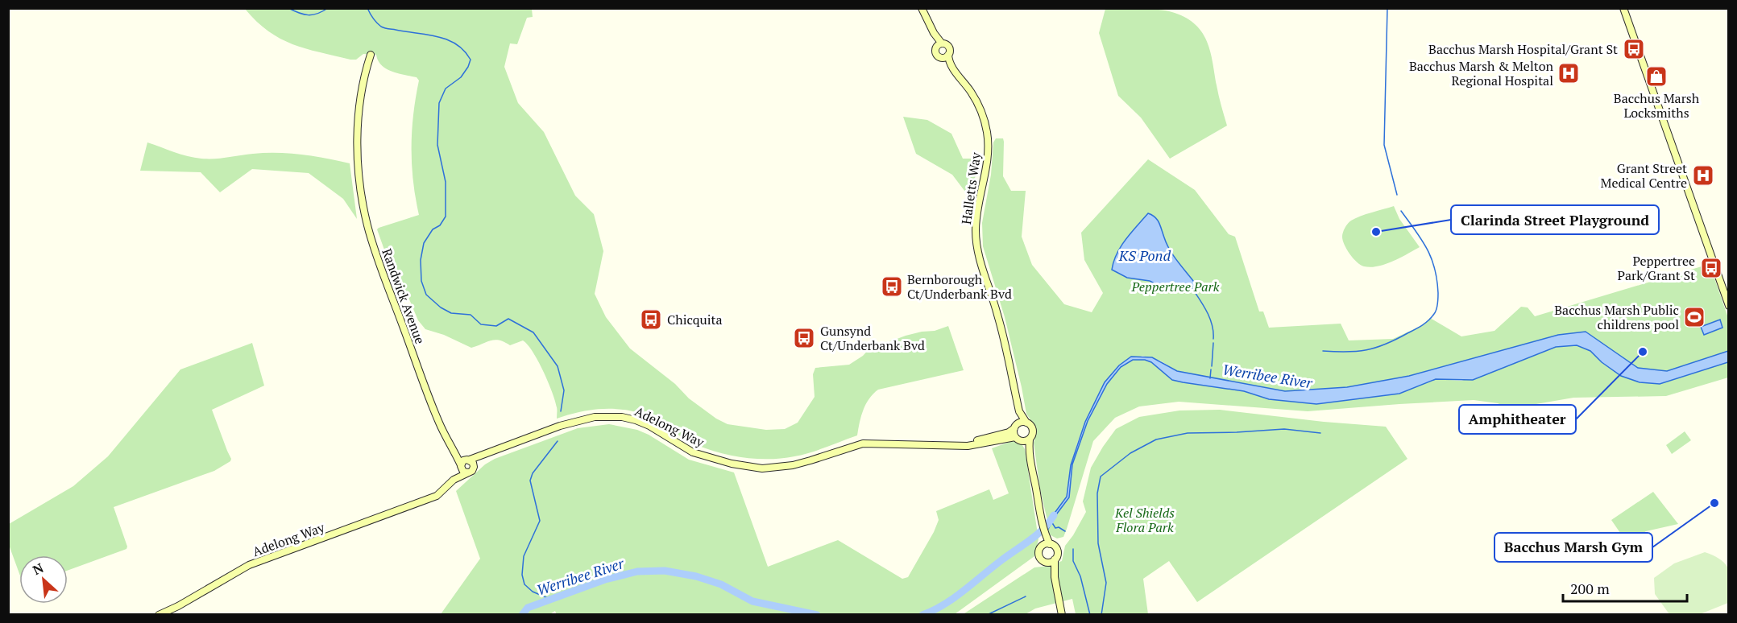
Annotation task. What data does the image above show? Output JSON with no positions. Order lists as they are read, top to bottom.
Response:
{
  "streets": {
    "street": ["Halletts Way", "Randwick Avenue", "Adelong Way"]
  },
  "crossings": [
    ["Halletts Way", "Adelong Way"],
    ["Randwick Avenue", "Adelong Way"]
  ],
  "water": ["KS Pond", "Werribee River"],
  "parks": ["Peppertree Park", "Kel Shields Flora Park"],
  "places": {
    "bus stop": [
      "Bacchus Marsh Hospital/Grant St",
      "Peppertree Park/Grant St",
      "Bernborough Ct/Underbank Bvd",
      "Chicquita",
      "Gunsynd Ct/Underbank Bvd"
    ],
    "hospital": ["Bacchus Marsh & Melton Regional Hospital", "Grant Street Medical Centre"],
    "shop": ["Bacchus Marsh Locksmiths"],
    "other": ["Clarinda Street Playground", "Amphitheater", "Bacchus Marsh Gym"],
    "sports": ["Bacchus Marsh Public childrens pool"]
  },
  "scale_bar": "200 m",
  "north": "top left"
}
